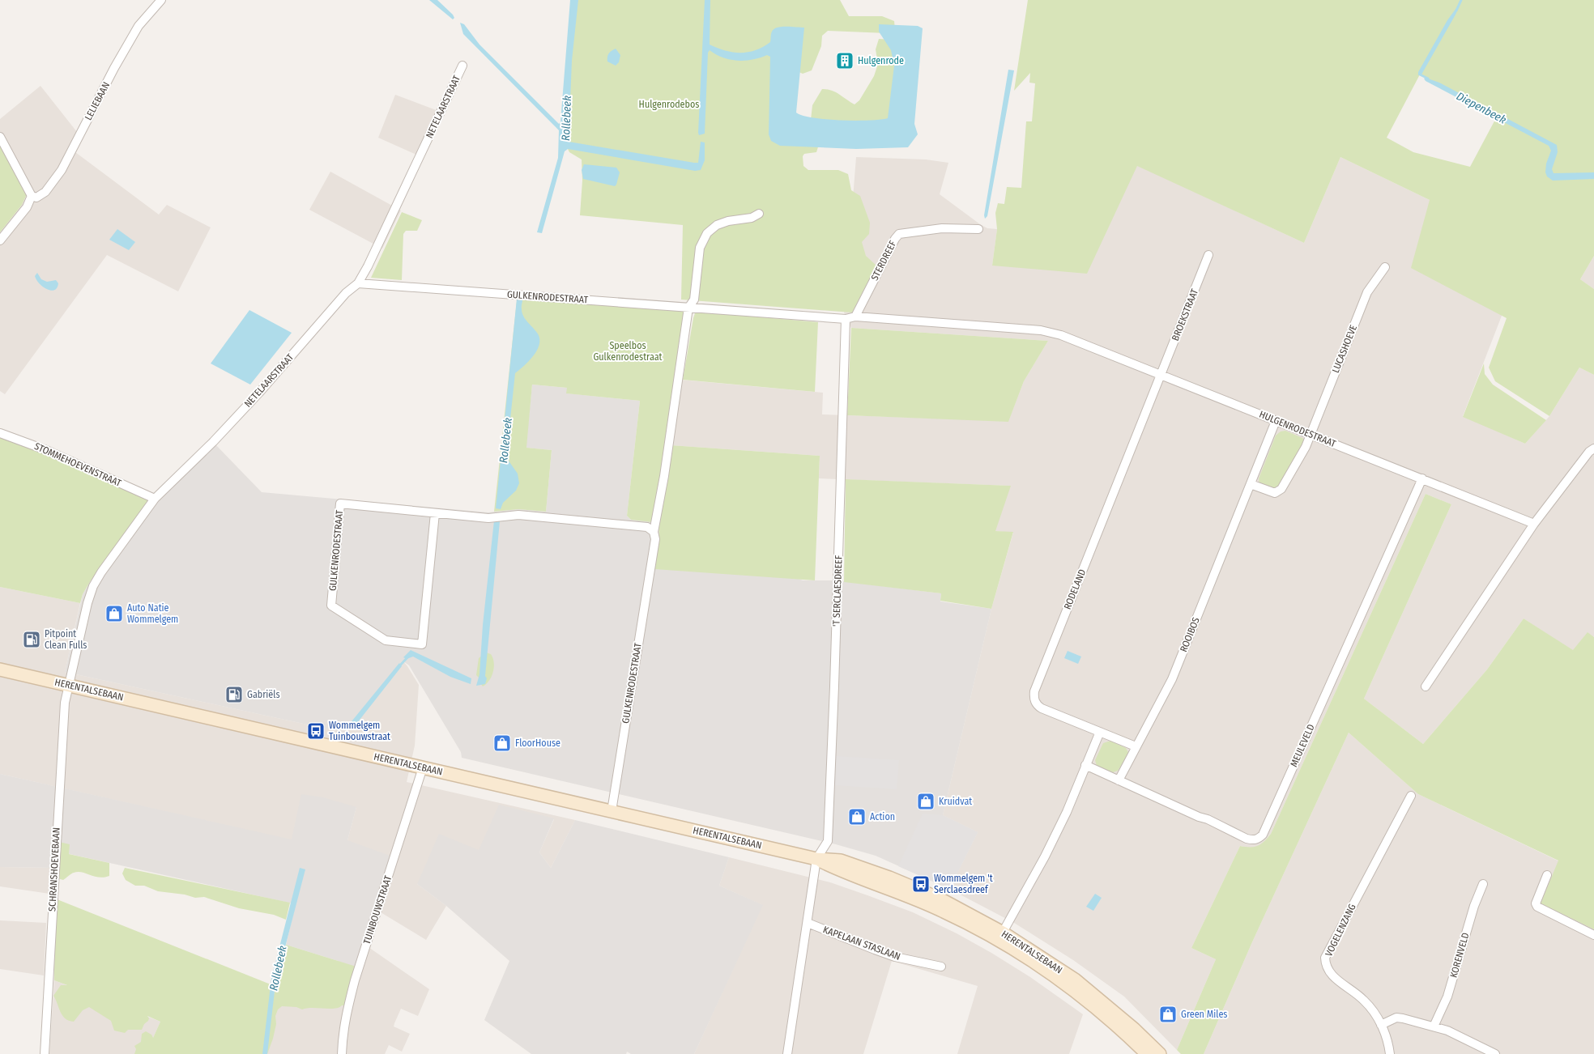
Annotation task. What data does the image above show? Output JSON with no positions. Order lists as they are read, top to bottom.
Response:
{
  "streets": {
    "main road": ["HERENTALSEBAAN"],
    "street": [
      "LELIEBAAN",
      "NETELAARSTRAAT",
      "STERDREEF",
      "GULKENRODESTRAAT",
      "BROEKSTRAAT",
      "LUCASHOEVE",
      "HULGENRODESTRAAT",
      "STOMMEHOEVENSTRAAT",
      "RODELAND",
      "'T SERCLAESDREEF",
      "ROOIBOS",
      "MEULEVELD",
      "SCHRANSHOEVEBAAN",
      "TUINBOUWSTRAAT",
      "VOGELENZANG",
      "KAPELAAN STASLAAN",
      "KORENVELD"
    ]
  },
  "crossings": [
    ["NETELAARSTRAAT", "GULKENRODESTRAAT"],
    ["NETELAARSTRAAT", "STOMMEHOEVENSTRAAT"],
    ["NETELAARSTRAAT", "HERENTALSEBAAN"],
    ["NETELAARSTRAAT", "SCHRANSHOEVEBAAN"],
    ["STERDREEF", "HULGENRODESTRAAT"],
    ["GULKENRODESTRAAT", "HERENTALSEBAAN"],
    ["BROEKSTRAAT", "HULGENRODESTRAAT"],
    ["BROEKSTRAAT", "RODELAND"],
    ["LUCASHOEVE", "HULGENRODESTRAAT"],
    ["HULGENRODESTRAAT", "RODELAND"],
    ["HULGENRODESTRAAT", "ROOIBOS"],
    ["HULGENRODESTRAAT", "MEULEVELD"],
    ["RODELAND", "ROOIBOS"],
    ["'T SERCLAESDREEF", "HERENTALSEBAAN"],
    ["ROOIBOS", "MEULEVELD"],
    ["HERENTALSEBAAN", "SCHRANSHOEVEBAAN"],
    ["HERENTALSEBAAN", "TUINBOUWSTRAAT"]
  ],
  "water": ["Diepenbeek", "Rollebeek"],
  "parks": ["Hulgenrodebos", "Speelbos Gulkenrodestraat"],
  "places": {
    "building": ["Hulgenrode"],
    "shop": [
      "Auto Natie Wommelgem",
      "FloorHouse",
      "Kruidvat",
      "Action",
      "Green Miles"
    ],
    "fuel station": ["Pitpoint Clean Fulls", "Gabriëls"],
    "bus stop": ["Wommelgem Tuinbouwstraat", "Wommelgem 't Serclaesdreef"]
  }
}
